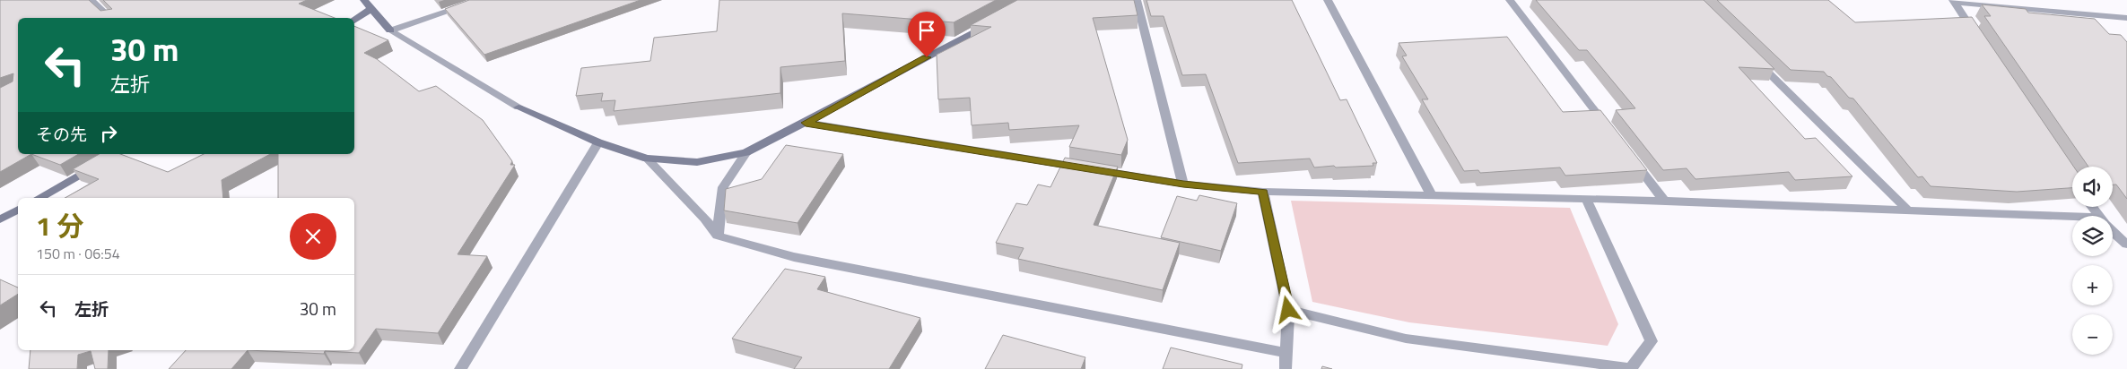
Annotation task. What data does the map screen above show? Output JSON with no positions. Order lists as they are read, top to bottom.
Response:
{
  "page": {
    "turn": ["30 m", "左折"],
    "then": "その先",
    "map_buttons": ["+", "−"],
    "heading": ["1 分", "150 m · 06:54"],
    "list": [
      {
        "name": "左折",
        "value": "30 m"
      }
    ]
  }
}
